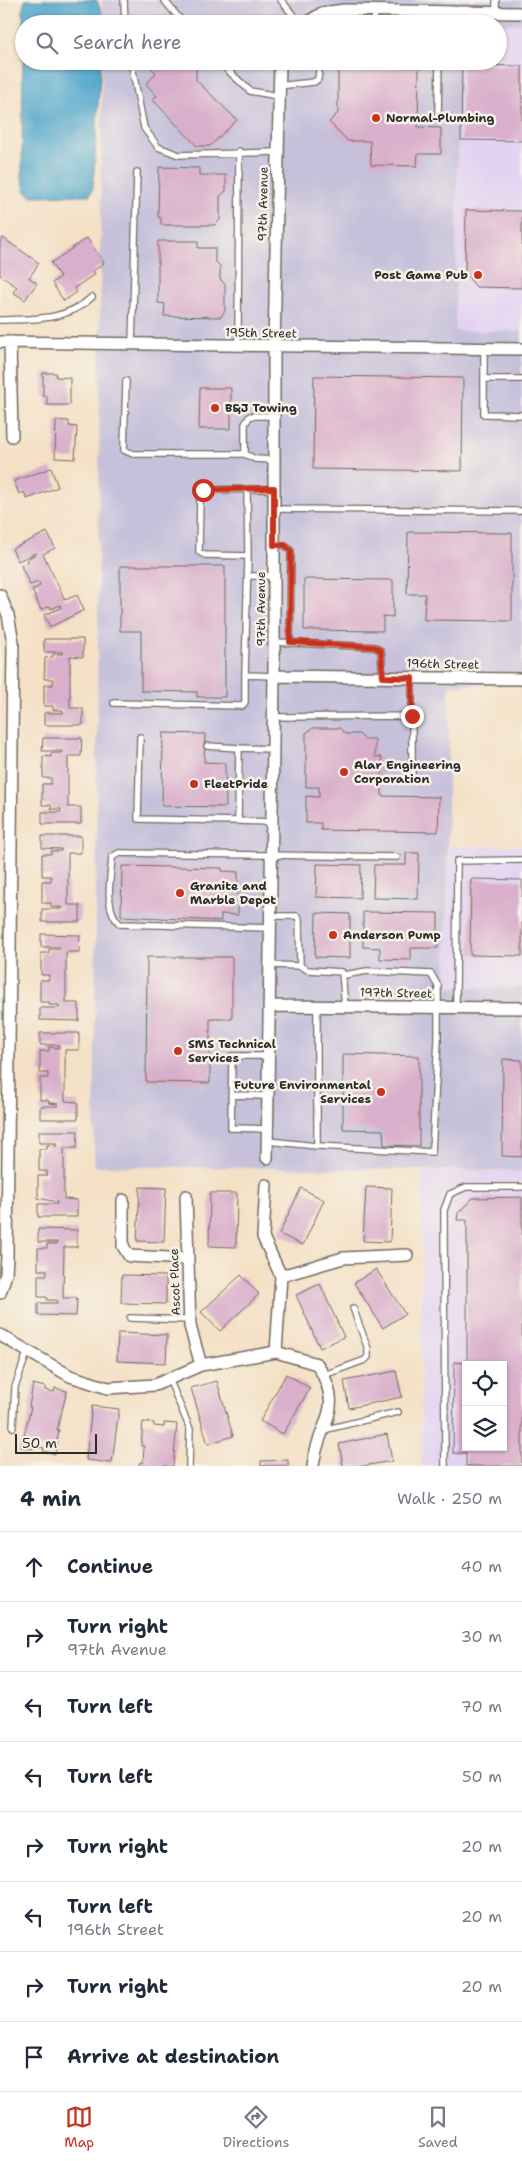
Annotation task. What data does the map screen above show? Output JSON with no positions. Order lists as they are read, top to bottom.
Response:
{
  "streets": {
    "street": [
      "97th Avenue",
      "195th Street",
      "196th Street",
      "197th Street",
      "Ascot Place"
    ]
  },
  "crossings": [
    ["97th Avenue", "195th Street"],
    ["97th Avenue", "196th Street"],
    ["97th Avenue", "197th Street"]
  ],
  "places": [
    "Normal-Plumbing",
    "Post Game Pub",
    "B&J Towing",
    "Alar Engineering Corporation",
    "FleetPride",
    "Granite and Marble Depot",
    "Anderson Pump",
    "SMS Technical Services",
    "Future Environmental Services"
  ],
  "scale_bar": "50 m",
  "page": {
    "search": "Search here",
    "scale": "50 m",
    "heading": ["4 min", "Walk · 250 m"],
    "list": [
      ["Continue", "40 m"],
      ["Turn right", "97th Avenue", "30 m"],
      ["Turn left", "70 m"],
      ["Turn left", "50 m"],
      ["Turn right", "20 m"],
      ["Turn left", "196th Street", "20 m"],
      ["Turn right", "20 m"],
      "Arrive at destination"
    ],
    "nav": ["Map", "Directions", "Saved"]
  }
}
